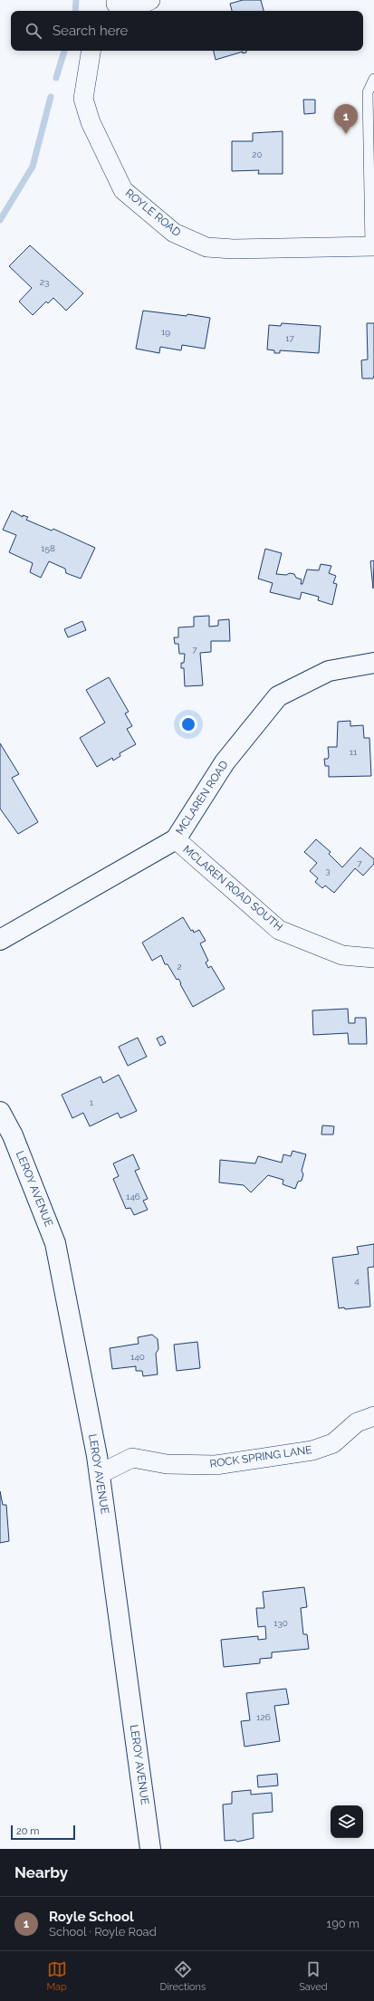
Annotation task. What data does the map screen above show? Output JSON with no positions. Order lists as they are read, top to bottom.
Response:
{
  "streets": {
    "street": [
      "ROYLE ROAD",
      "MCLAREN ROAD",
      "MCLAREN ROAD SOUTH",
      "LEROY AVENUE",
      "ROCK SPRING LANE"
    ]
  },
  "crossings": [
    ["MCLAREN ROAD", "MCLAREN ROAD SOUTH"],
    ["LEROY AVENUE", "ROCK SPRING LANE"]
  ],
  "house_numbers": [
    "20",
    "23",
    "19",
    "17",
    "158",
    "7",
    "11",
    "7",
    "3",
    "2",
    "1",
    "146",
    "4",
    "140",
    "130",
    "126"
  ],
  "scale_bar": "20 m",
  "page": {
    "search": "Search here",
    "pins": "1",
    "scale": "20 m",
    "heading": "Nearby",
    "list": [
      {
        "mark": "1",
        "name": "Royle School",
        "note": "School · Royle Road",
        "value": "190 m"
      }
    ],
    "nav": ["Map", "Directions", "Saved"]
  }
}
